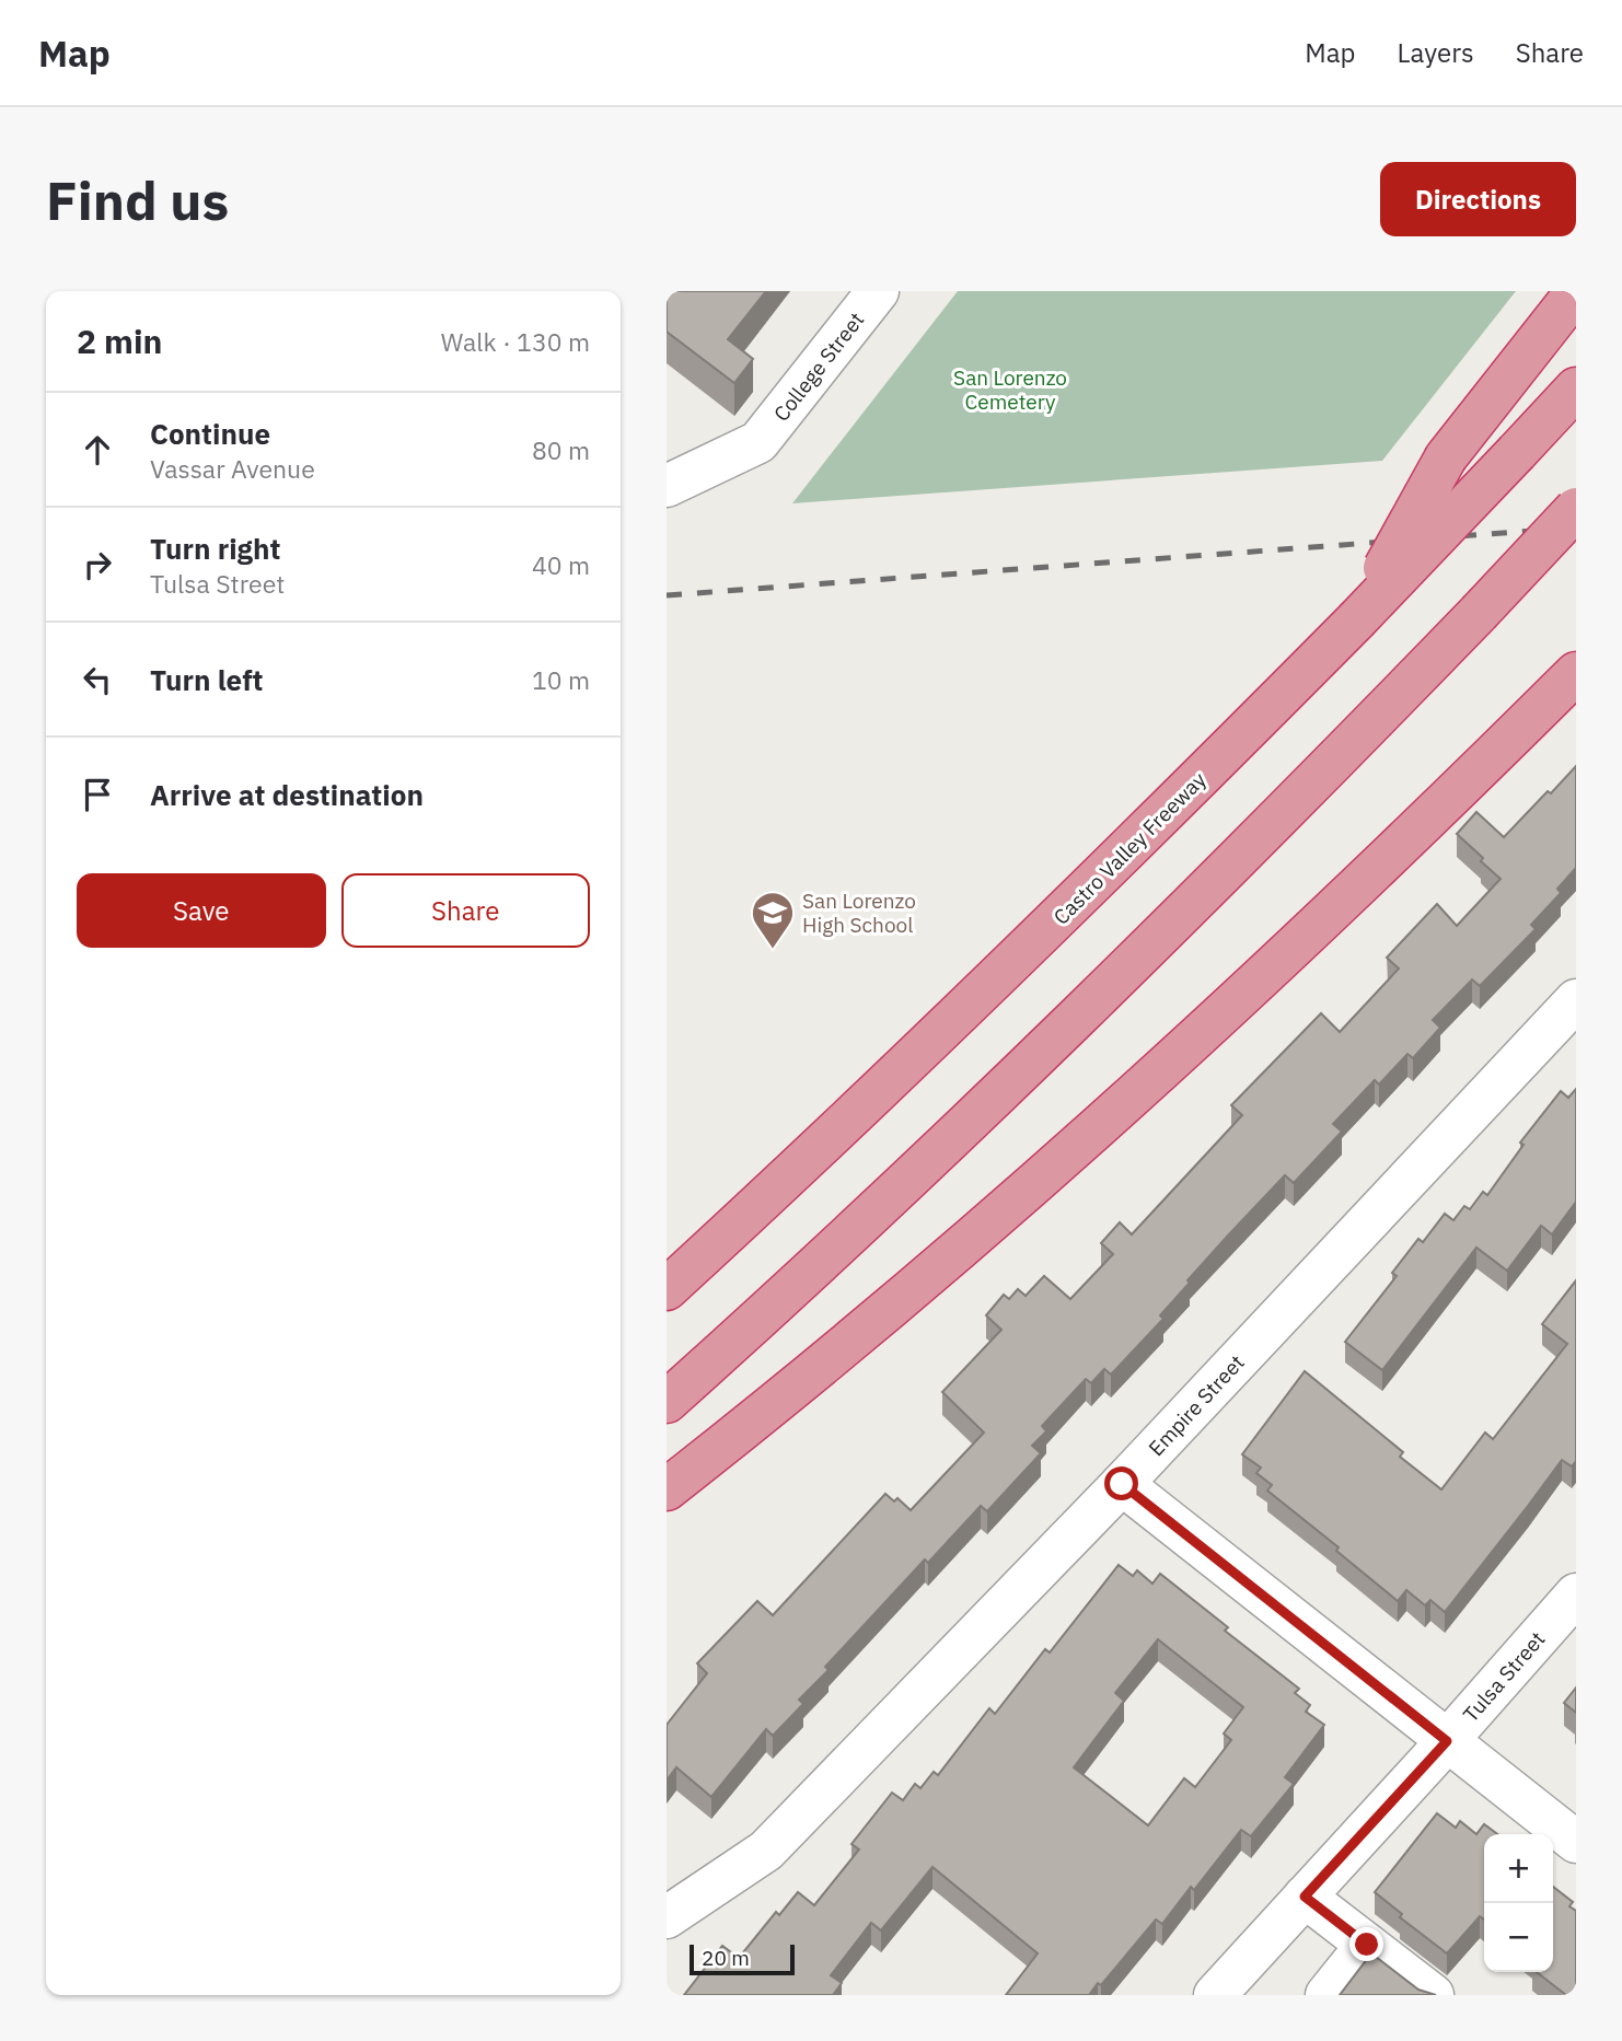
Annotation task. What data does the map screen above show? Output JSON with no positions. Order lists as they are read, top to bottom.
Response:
{
  "streets": {
    "highway": ["Castro Valley Freeway"],
    "street": ["College Street", "Empire Street", "Tulsa Street"]
  },
  "parks": ["San Lorenzo Cemetery"],
  "places": {
    "school or university": ["San Lorenzo High School"]
  },
  "scale_bar": "20 m",
  "page": {
    "header": "Map",
    "nav": ["Map", "Layers", "Share"],
    "buttons": [
      "Directions",
      ["Save", "Share"]
    ],
    "title": "Find us",
    "heading": ["2 min", "Walk · 130 m"],
    "list": [
      ["Continue", "Vassar Avenue", "80 m"],
      ["Turn right", "Tulsa Street", "40 m"],
      ["Turn left", "10 m"],
      "Arrive at destination"
    ],
    "map_buttons": ["+", "−"],
    "scale": "20 m"
  }
}
